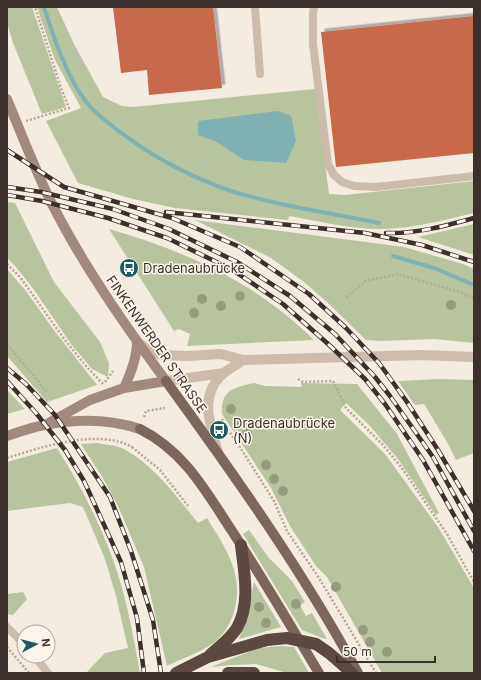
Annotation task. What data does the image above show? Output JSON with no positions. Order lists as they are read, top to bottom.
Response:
{
  "streets": {
    "main road": ["FINKENWERDER STRASSE"]
  },
  "places": {
    "bus stop": ["Dradenaubrücke", "Dradenaubrücke (N)"]
  },
  "scale_bar": "50 m",
  "north": "right"
}
